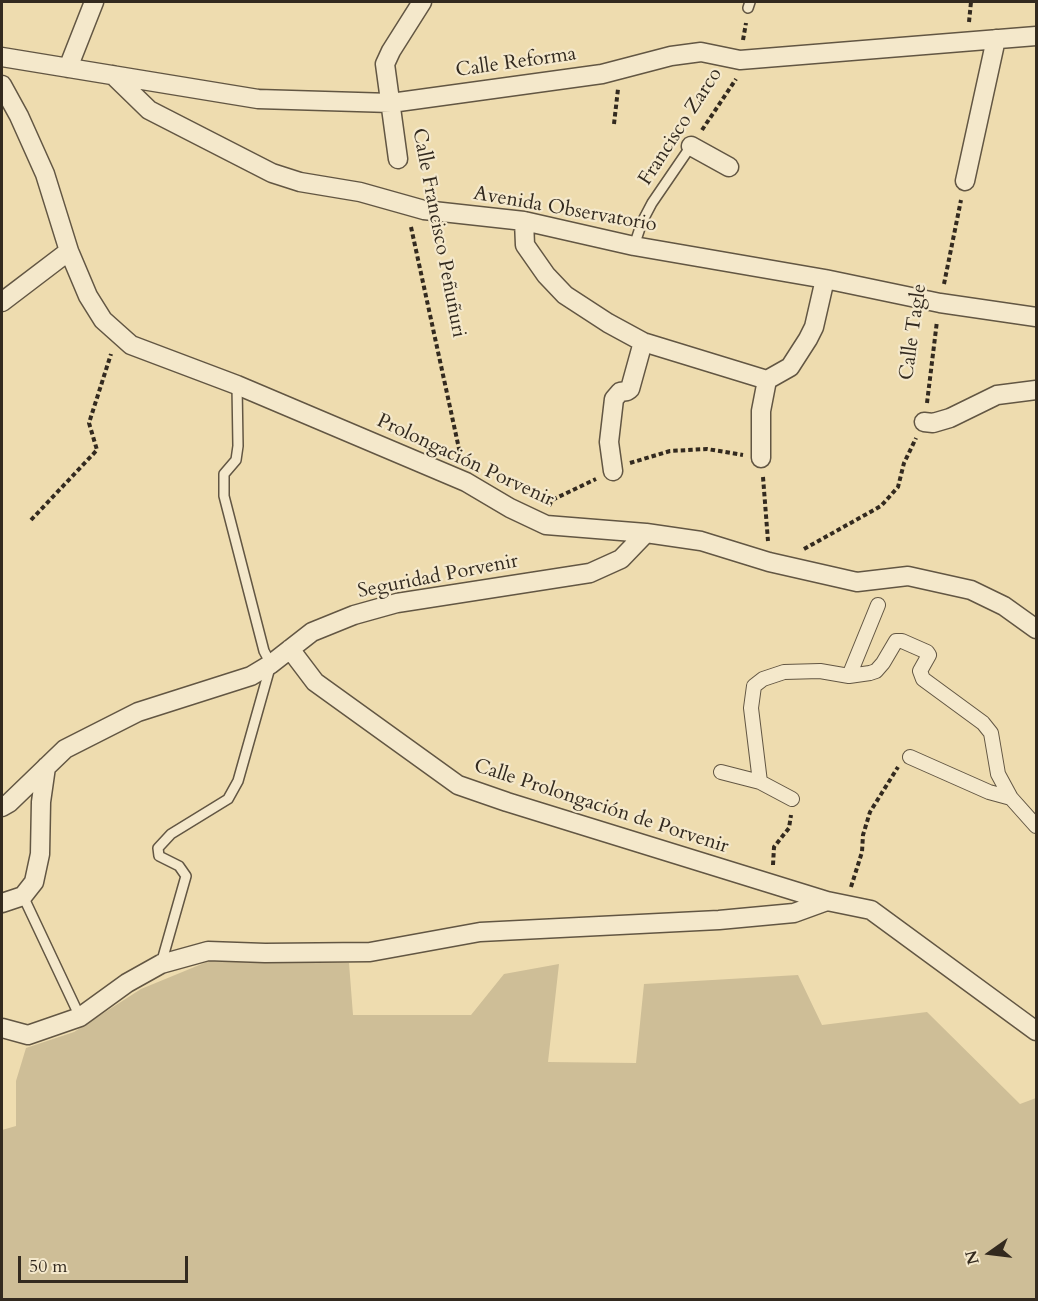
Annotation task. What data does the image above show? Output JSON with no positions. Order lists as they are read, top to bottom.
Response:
{
  "streets": {
    "street": [
      "Calle Reforma",
      "Avenida Observatorio",
      "Calle Francisco Peñuñuri",
      "Prolongación Porvenir",
      "Seguridad Porvenir",
      "Calle Prolongación de Porvenir"
    ],
    "lane": ["Francisco Zarco"],
    "path": ["Calle Tagle"]
  },
  "crossings": [
    ["Calle Reforma", "Francisco Zarco"],
    ["Calle Reforma", "Avenida Observatorio"],
    ["Calle Reforma", "Calle Francisco Peñuñuri"],
    ["Francisco Zarco", "Avenida Observatorio"],
    ["Avenida Observatorio", "Calle Francisco Peñuñuri"],
    ["Avenida Observatorio", "Calle Tagle"],
    ["Calle Francisco Peñuñuri", "Prolongación Porvenir"],
    ["Calle Tagle", "Prolongación Porvenir"],
    ["Prolongación Porvenir", "Seguridad Porvenir"],
    ["Seguridad Porvenir", "Calle Prolongación de Porvenir"]
  ],
  "scale_bar": "50 m",
  "north": "left"
}
